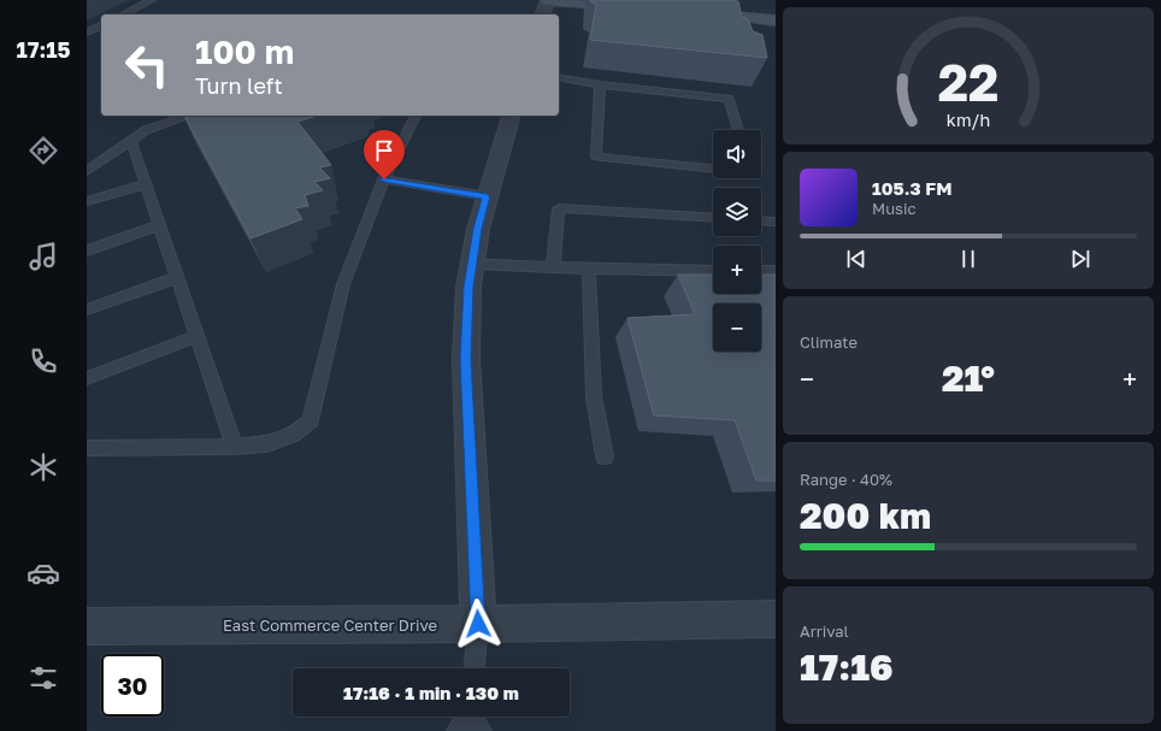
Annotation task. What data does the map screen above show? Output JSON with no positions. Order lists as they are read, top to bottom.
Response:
{
  "streets": {
    "street": ["East Commerce Center Drive"]
  },
  "page": {
    "tabs": "17:15",
    "turn": ["100 m", "Turn left"],
    "map_buttons": ["+", "−"],
    "song": ["105.3 FM", "Music"],
    "tile": [
      "Climate",
      ["Range · 40%", "200 km"],
      ["Arrival", "17:16"]
    ],
    "heat": ["−", "21°", "+"],
    "limit": "30",
    "trip": "17:16 · 1 min · 130 m",
    "gauge": ["22", "km/h"]
  }
}
